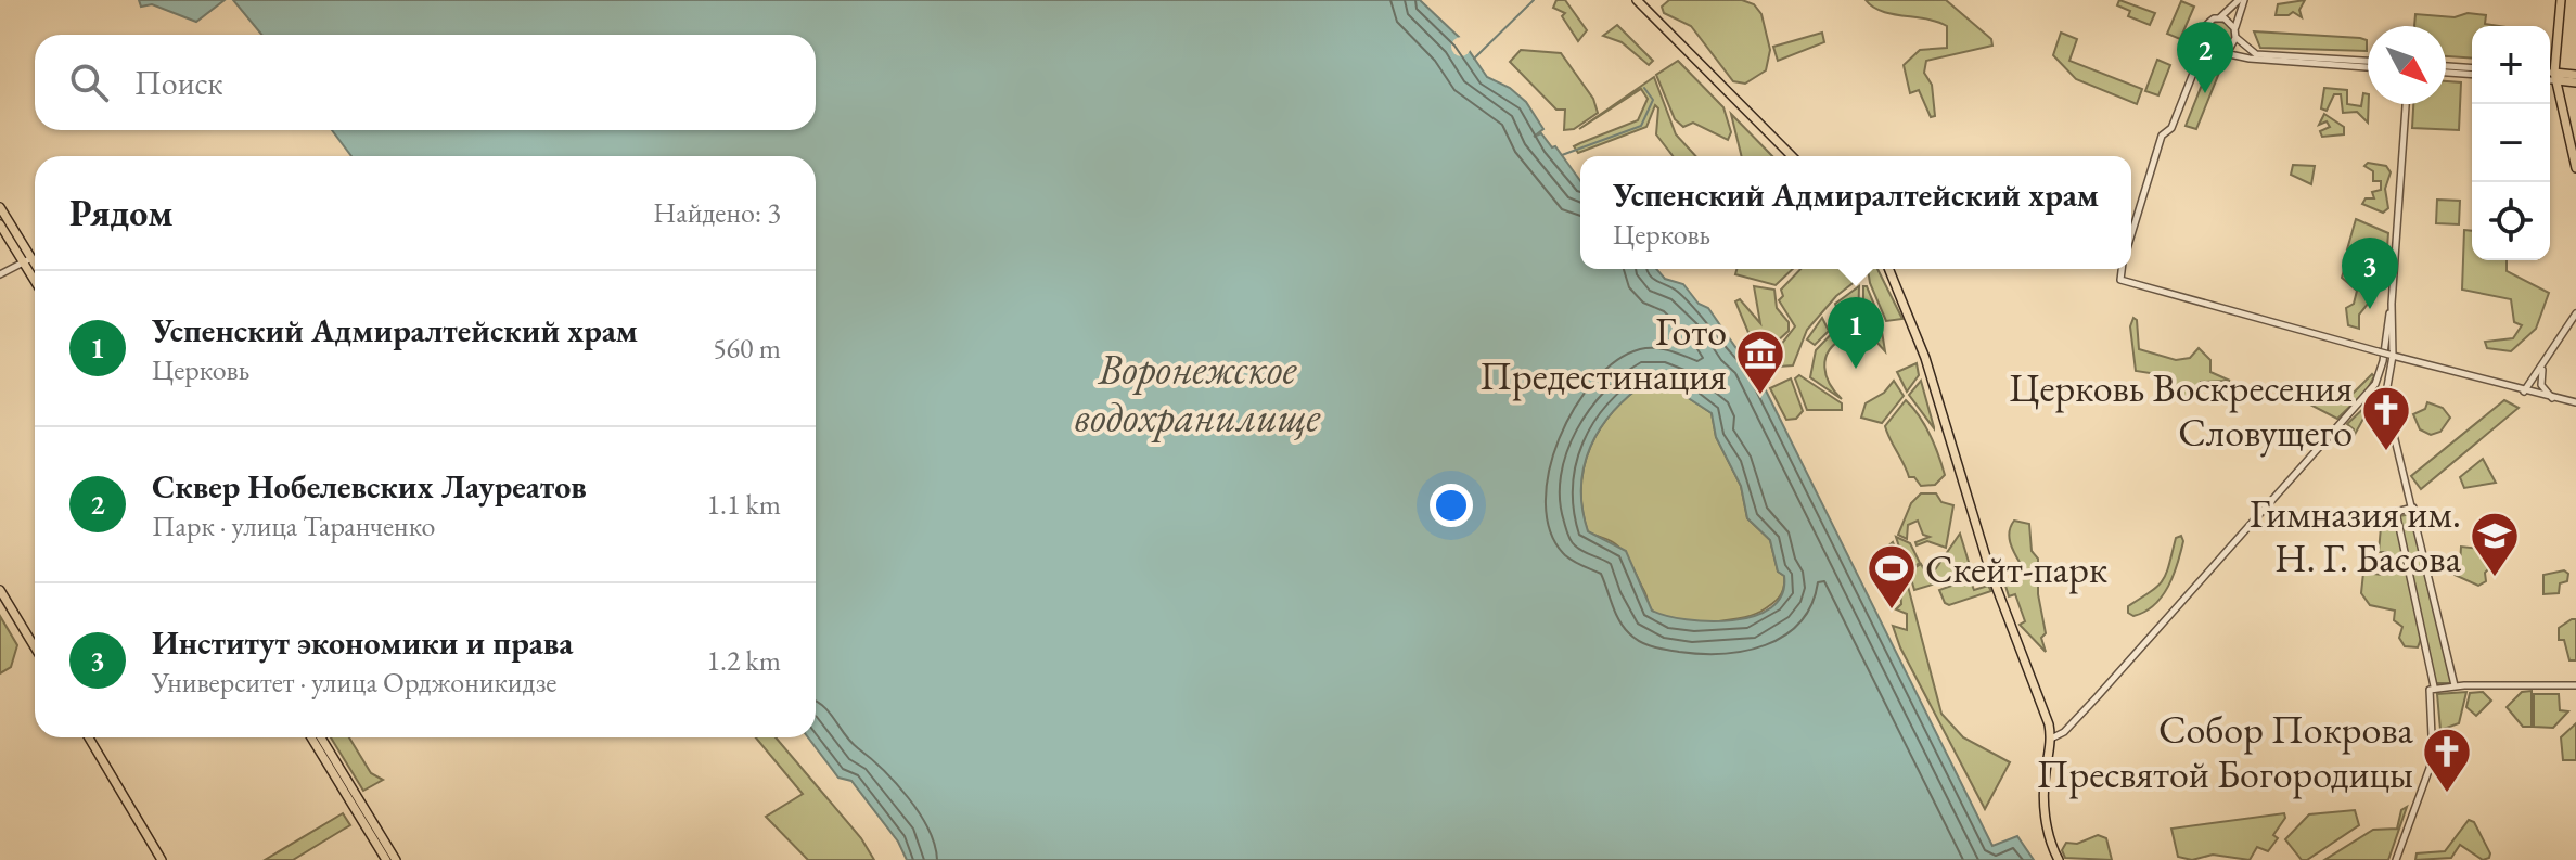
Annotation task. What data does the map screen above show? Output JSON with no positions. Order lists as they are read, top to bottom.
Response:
{
  "water": ["Воронежское водохранилище"],
  "places": {
    "museum": ["Гото Предестинация"],
    "church": ["Церковь Воскресения Словущего", "Собор Покрова Пресвятой Богородицы"],
    "school or university": ["Гимназия им. Н. Г. Басова"],
    "sports": ["Скейт-парк"]
  },
  "north": "bottom right",
  "page": {
    "pins": ["2", "3", "1"],
    "map_buttons": ["+", "−"],
    "search": "Поиск",
    "popup": ["Успенский Адмиралтейский храм", "Церковь"],
    "heading": ["Рядом", "Найдено: 3"],
    "list": [
      {
        "mark": "1",
        "name": "Успенский Адмиралтейский храм",
        "note": "Церковь",
        "value": "560 m"
      },
      {
        "mark": "2",
        "name": "Сквер Нобелевских Лауреатов",
        "note": "Парк · улица Таранченко",
        "value": "1.1 km"
      },
      {
        "mark": "3",
        "name": "Институт экономики и права",
        "note": "Университет · улица Орджоникидзе",
        "value": "1.2 km"
      }
    ]
  }
}
